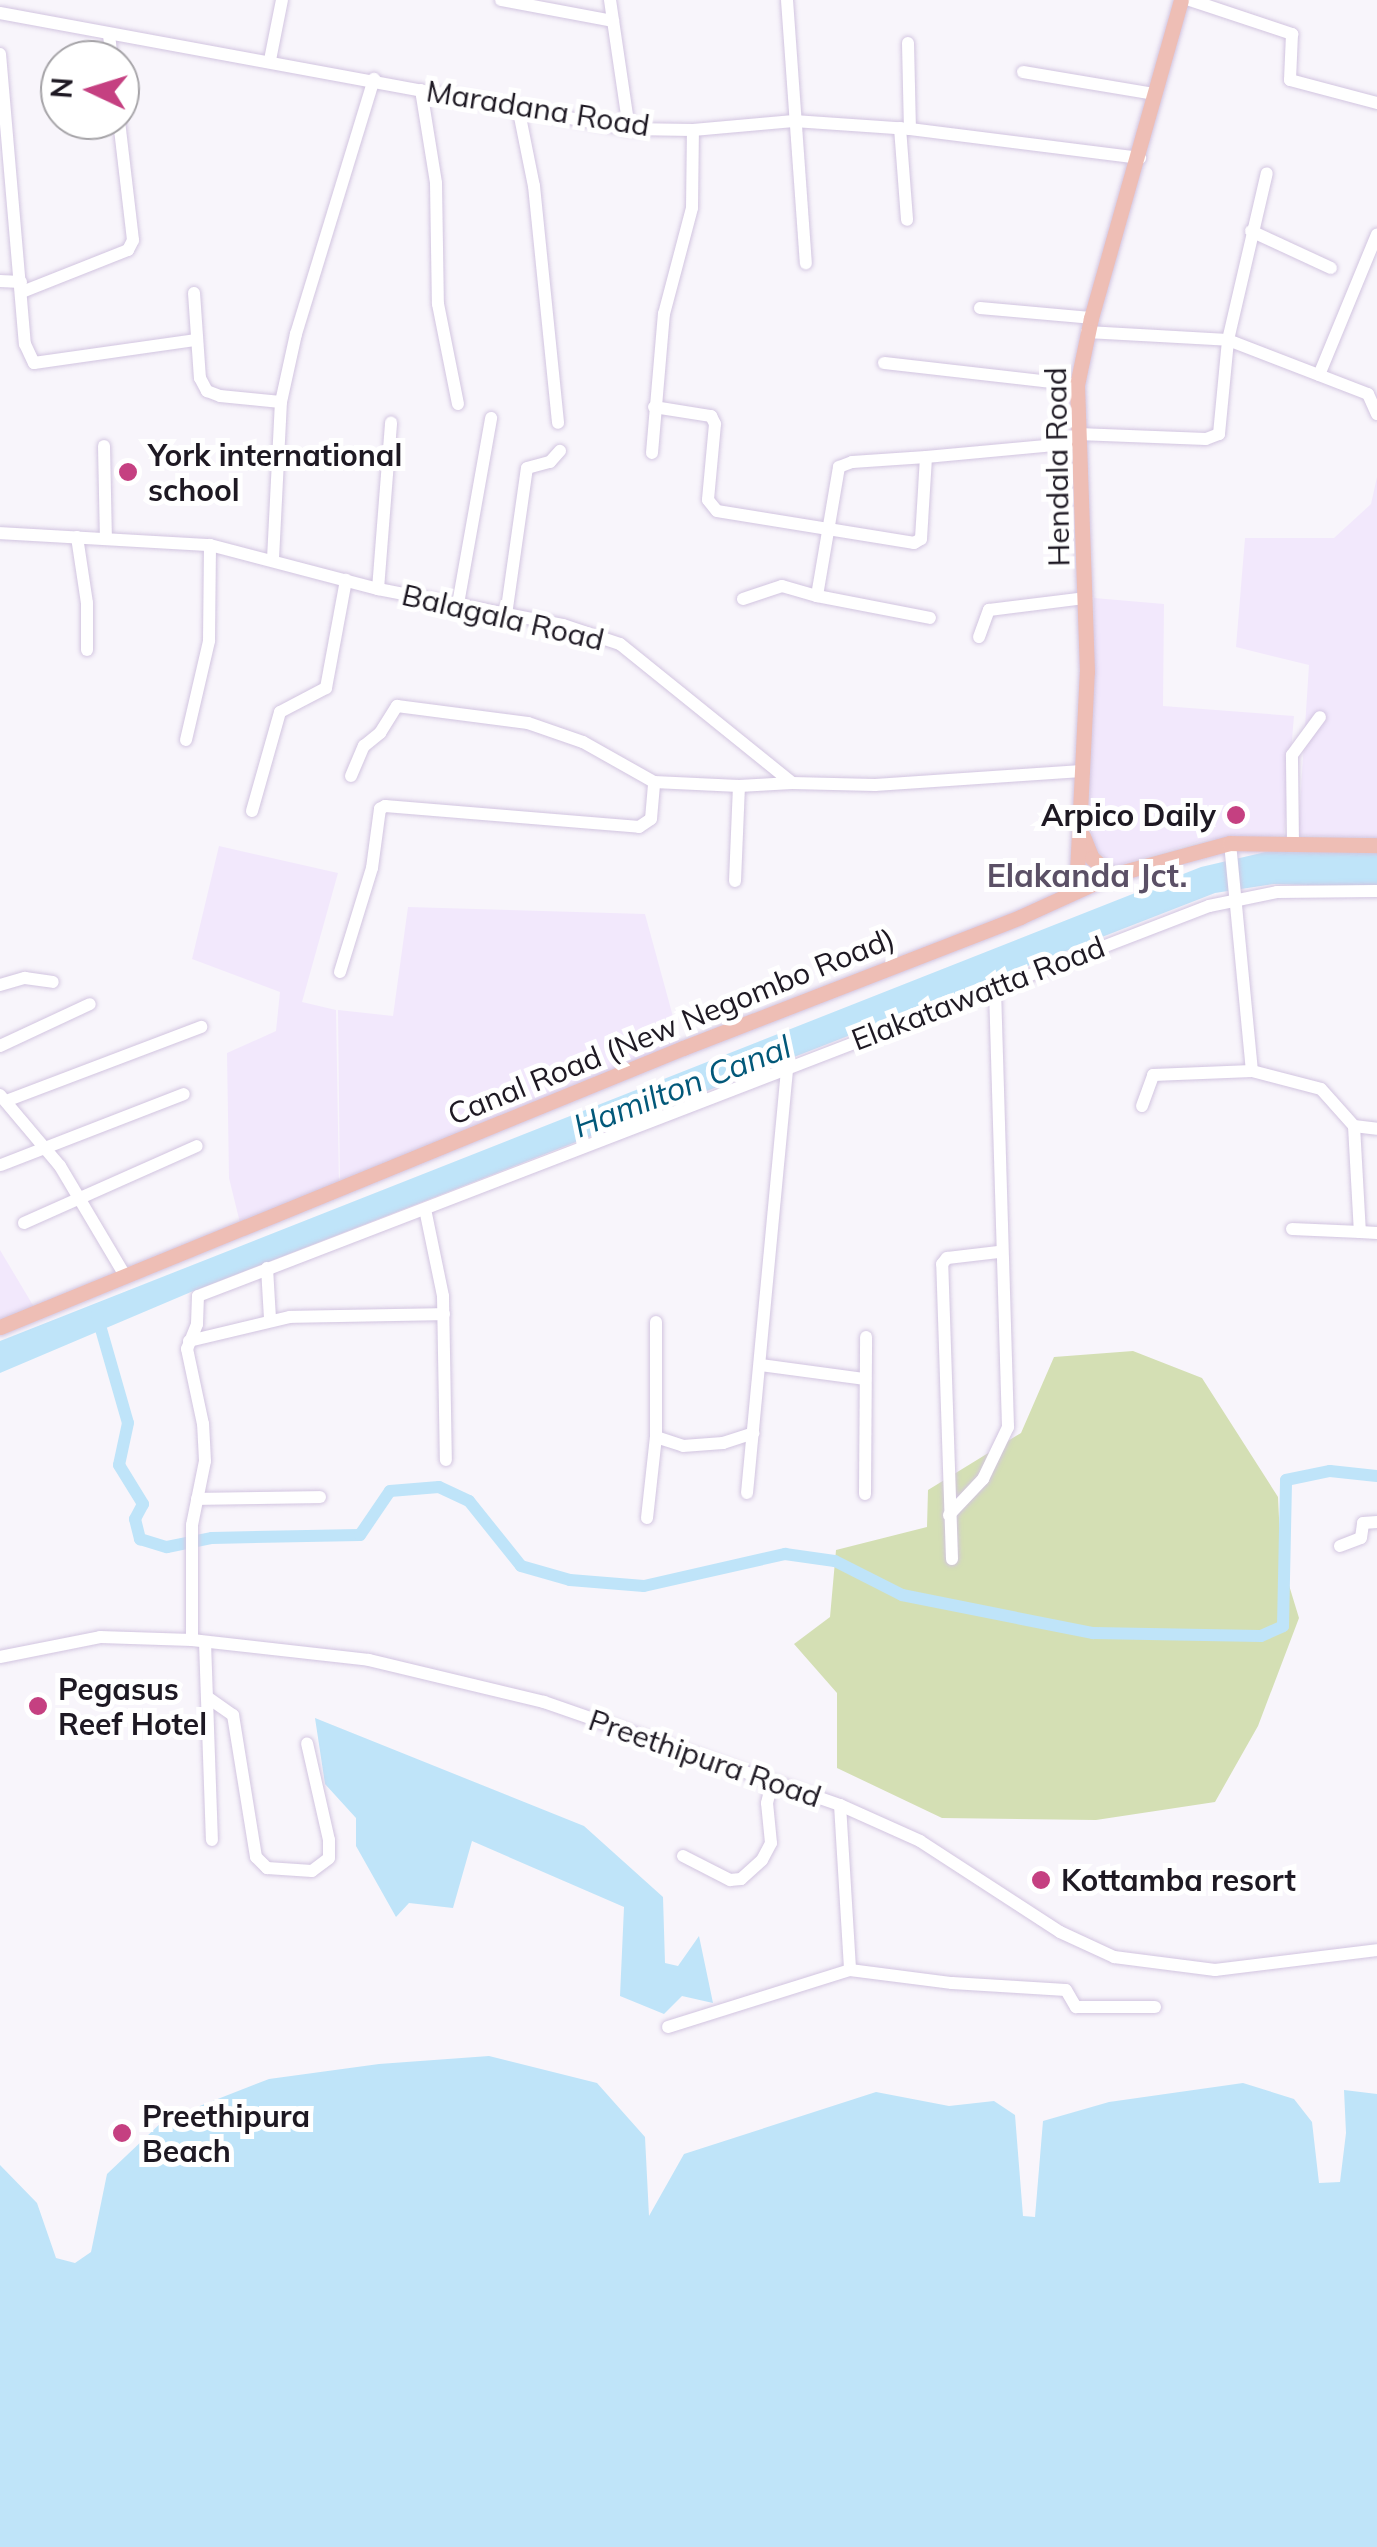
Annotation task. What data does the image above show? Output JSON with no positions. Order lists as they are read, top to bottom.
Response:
{
  "streets": {
    "main road": ["Hendala Road", "Canal Road (New Negombo Road)"],
    "street": [
      "Maradana Road",
      "Balagala Road",
      "Elakatawatta Road",
      "Preethipura Road"
    ]
  },
  "crossings": [
    ["Maradana Road", "Hendala Road"],
    ["Hendala Road", "Canal Road (New Negombo Road)"]
  ],
  "districts": ["Elakanda Jct."],
  "water": ["Hamilton Canal"],
  "places": [
    "York international school",
    "Arpico Daily",
    "Pegasus Reef Hotel",
    "Kottamba resort",
    "Preethipura Beach"
  ],
  "north": "left"
}
